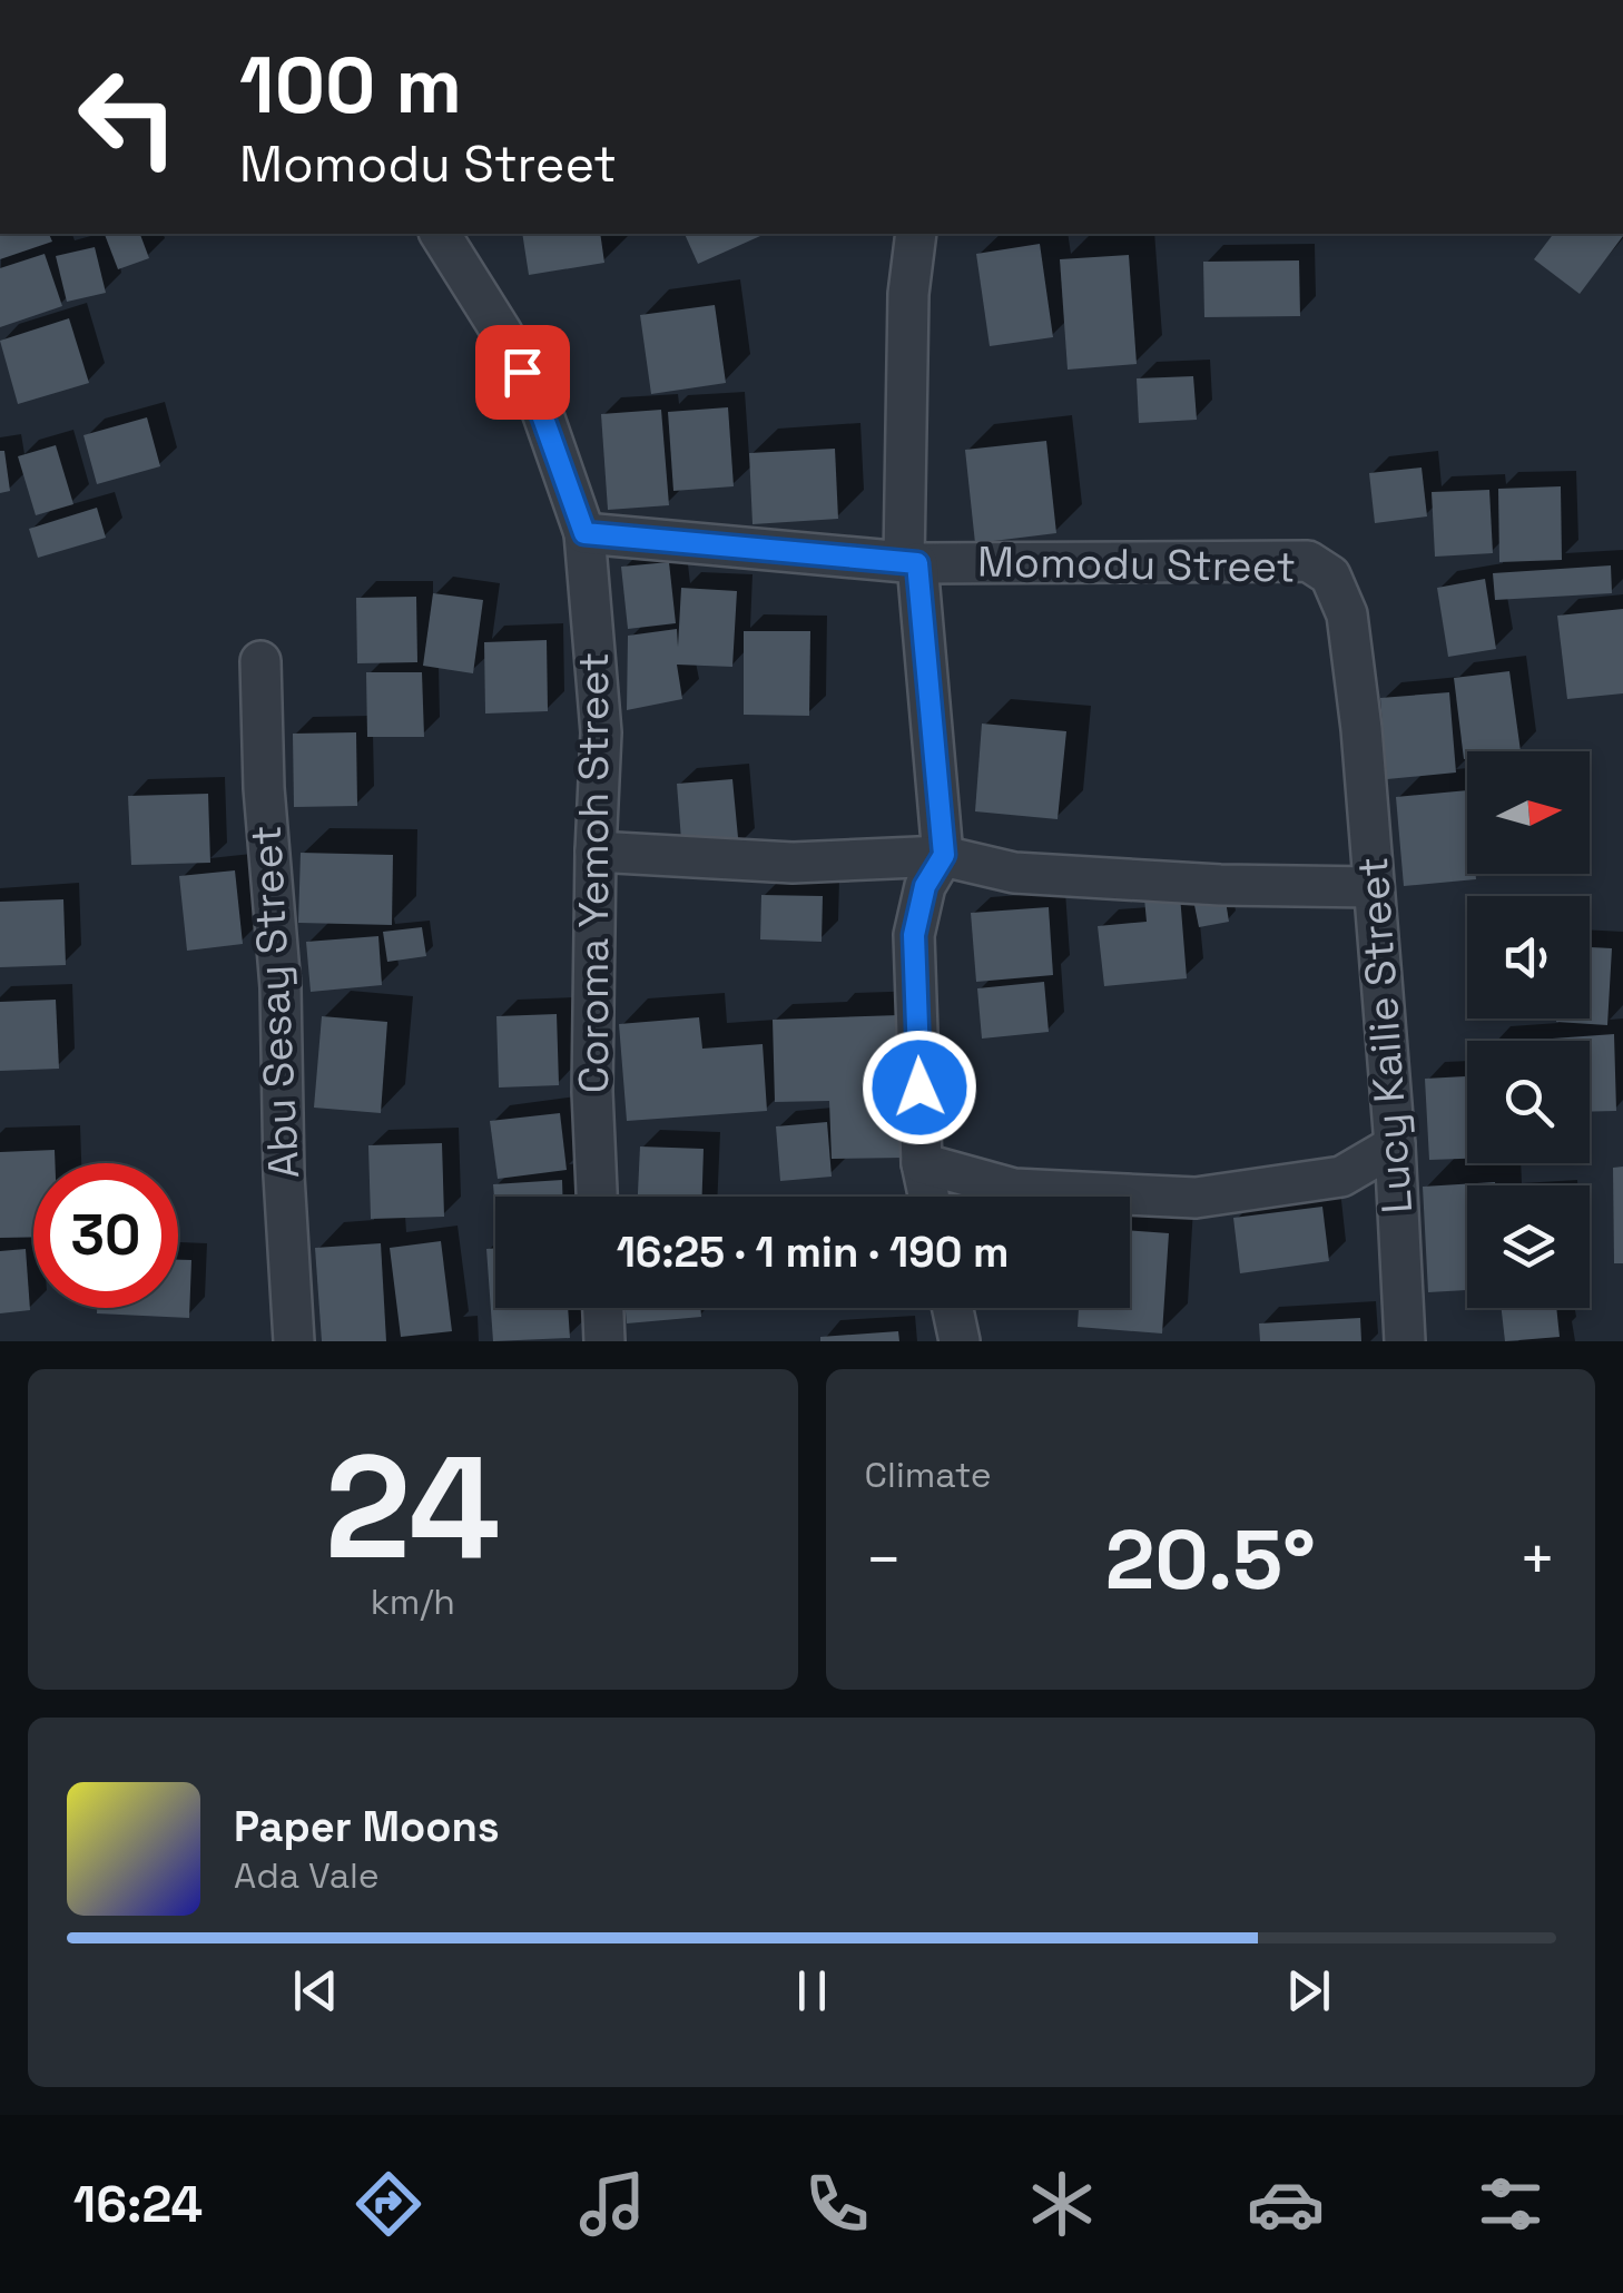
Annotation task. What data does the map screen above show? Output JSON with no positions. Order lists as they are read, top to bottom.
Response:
{
  "streets": {
    "street": [
      "Momodu Street",
      "Coroma Yemoh Street",
      "Abu Sesay Street",
      "Lucy Kailie Street"
    ]
  },
  "crossings": [
    ["Momodu Street", "Coroma Yemoh Street"],
    ["Momodu Street", "Lucy Kailie Street"]
  ],
  "north": "right",
  "page": {
    "turn": ["100 m", "Momodu Street"],
    "limit": "30",
    "trip": "16:25 · 1 min · 190 m",
    "tile": [
      ["24", "km/h"],
      "Climate"
    ],
    "heat": ["−", "20.5°", "+"],
    "song": ["Paper Moons", "Ada Vale"],
    "tabs": "16:24"
  }
}
